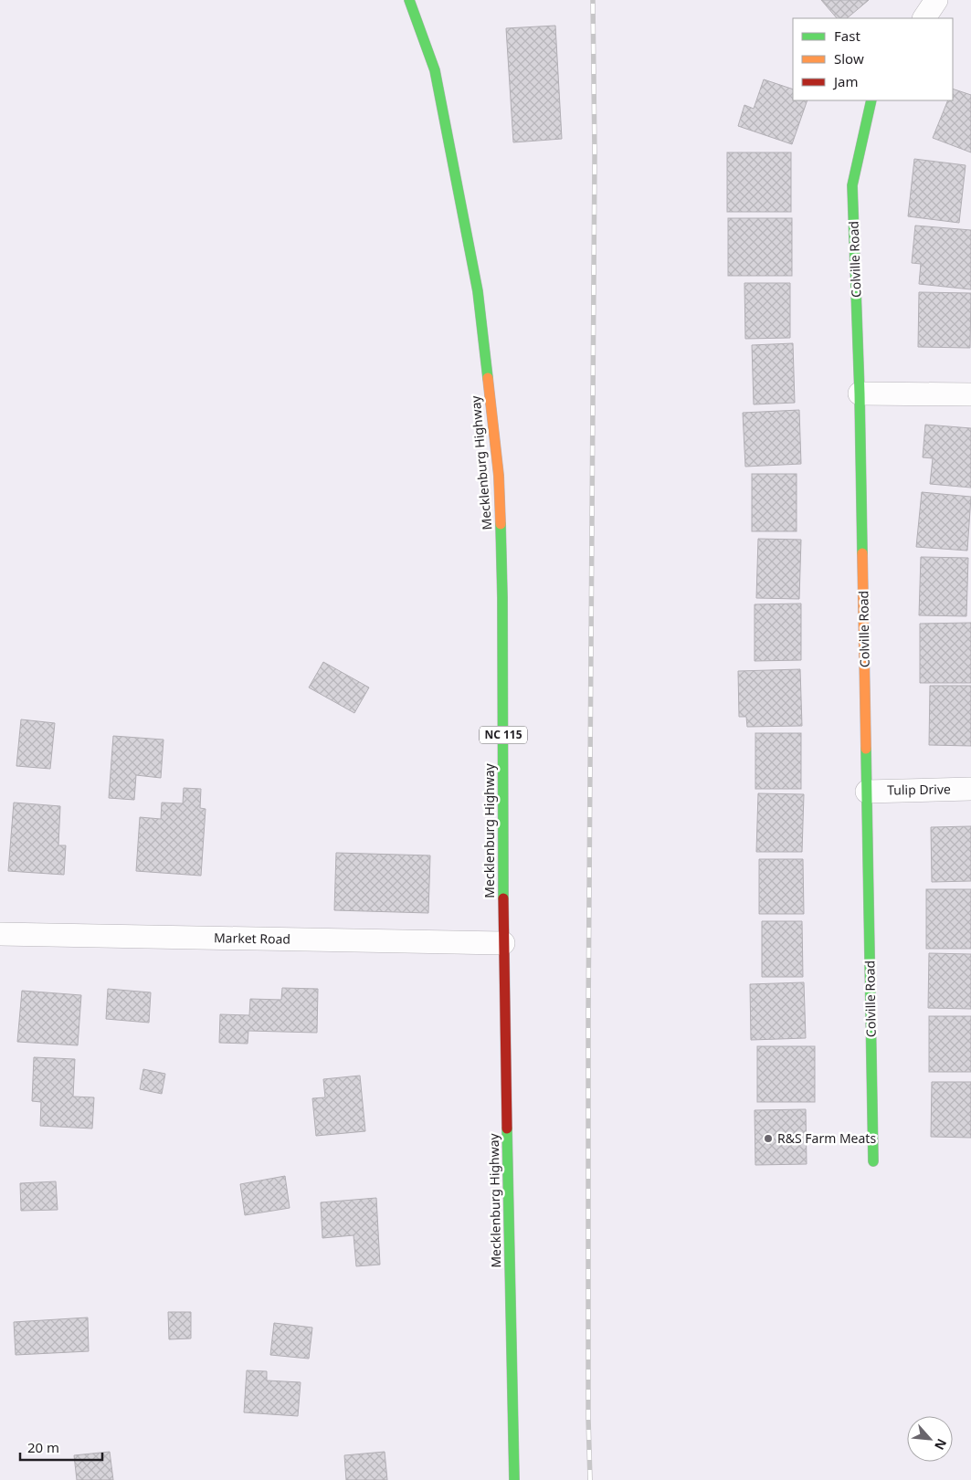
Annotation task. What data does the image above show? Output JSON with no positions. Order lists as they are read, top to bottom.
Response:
{
  "streets": {
    "main road": ["Colville Road", "Mecklenburg Highway", "NC 115"],
    "street": ["Tulip Drive", "Market Road"]
  },
  "crossings": [
    ["Colville Road", "Tulip Drive"],
    ["Mecklenburg Highway", "Market Road"]
  ],
  "places": ["R&S Farm Meats"],
  "legend": ["Fast", "Slow", "Jam"],
  "scale_bar": "20 m",
  "north": "bottom right"
}
